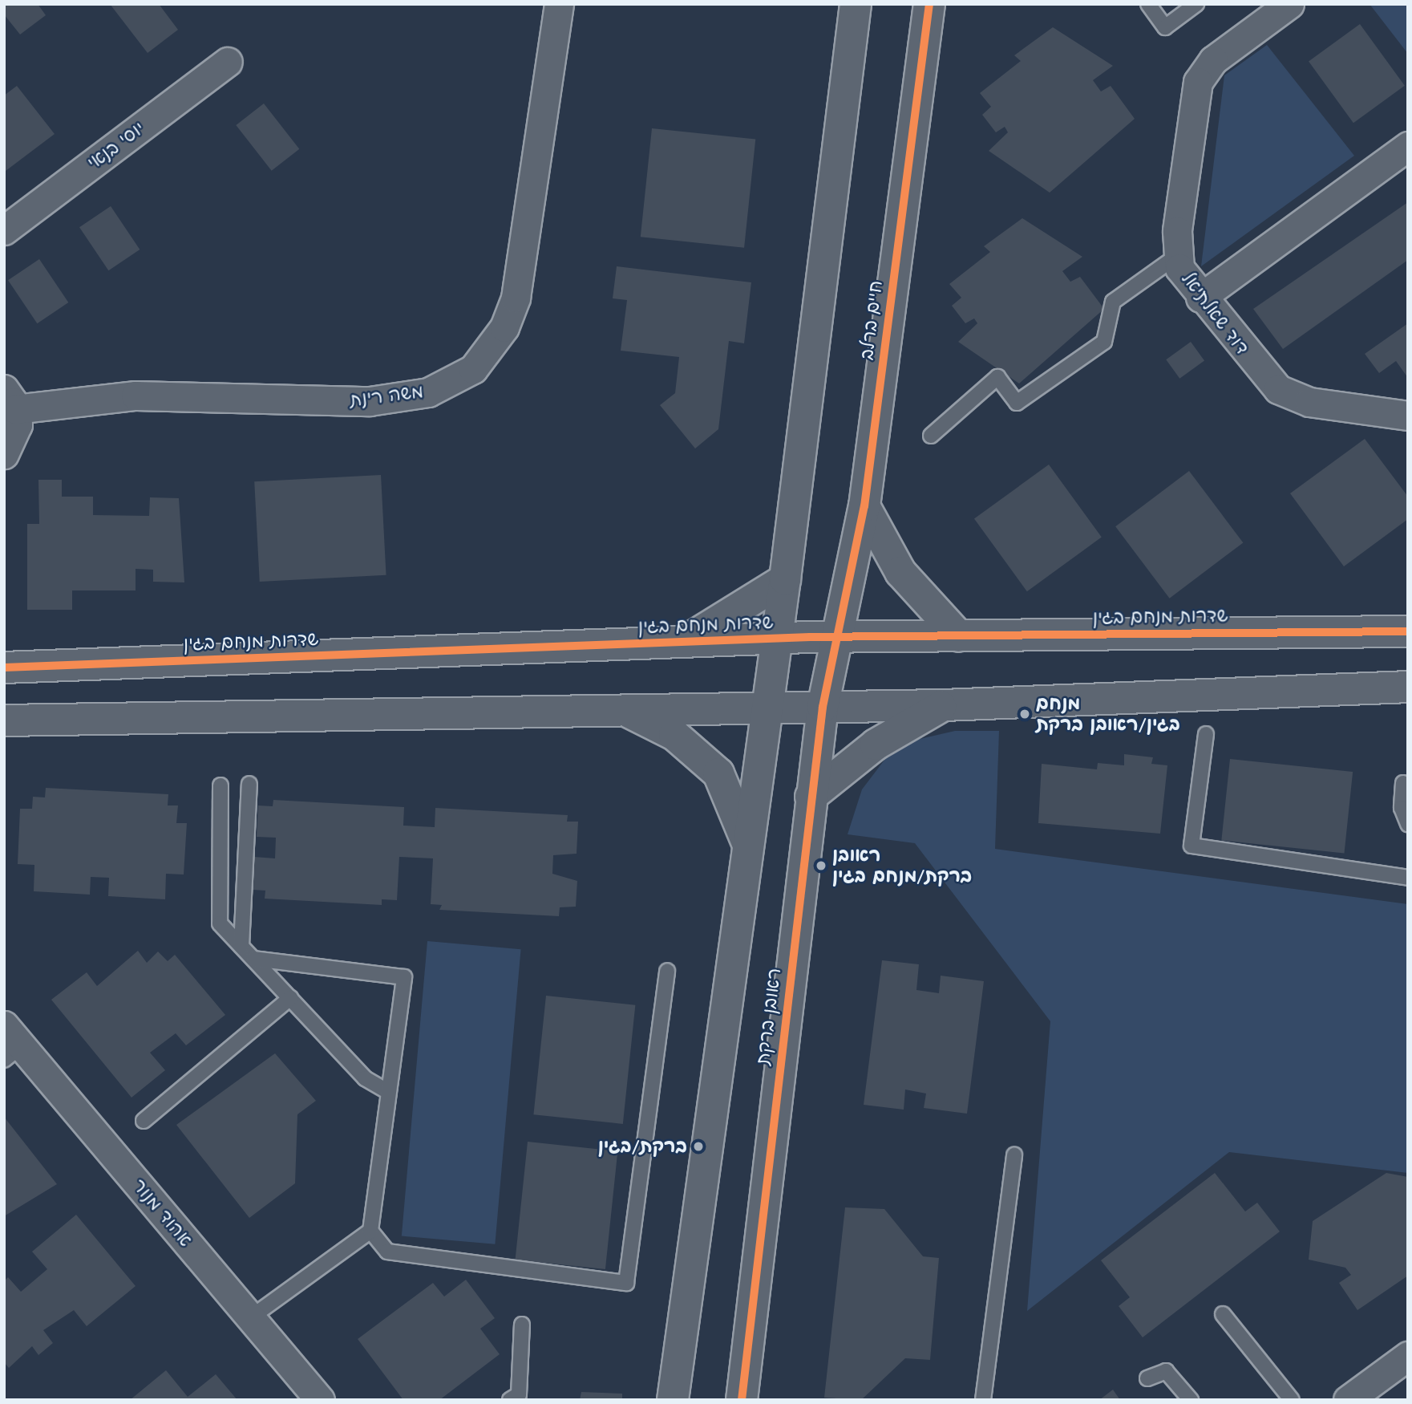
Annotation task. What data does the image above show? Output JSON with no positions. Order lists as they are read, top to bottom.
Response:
{
  "streets": {
    "street": [
      "יוסי בנאי",
      "דוד שאלתיאל",
      "חיים ברלב",
      "משה רינת",
      "שדרות מנחם בגין",
      "ראובן ברקת",
      "אהוד מנור"
    ]
  },
  "crossings": [
    ["חיים ברלב", "שדרות מנחם בגין"],
    ["חיים ברלב", "ראובן ברקת"],
    ["שדרות מנחם בגין", "ראובן ברקת"]
  ],
  "places": ["מנחם בגין/ראובן ברקת", "ראובן ברקת/מנחם בגין", "ברקת/בגין"]
}
